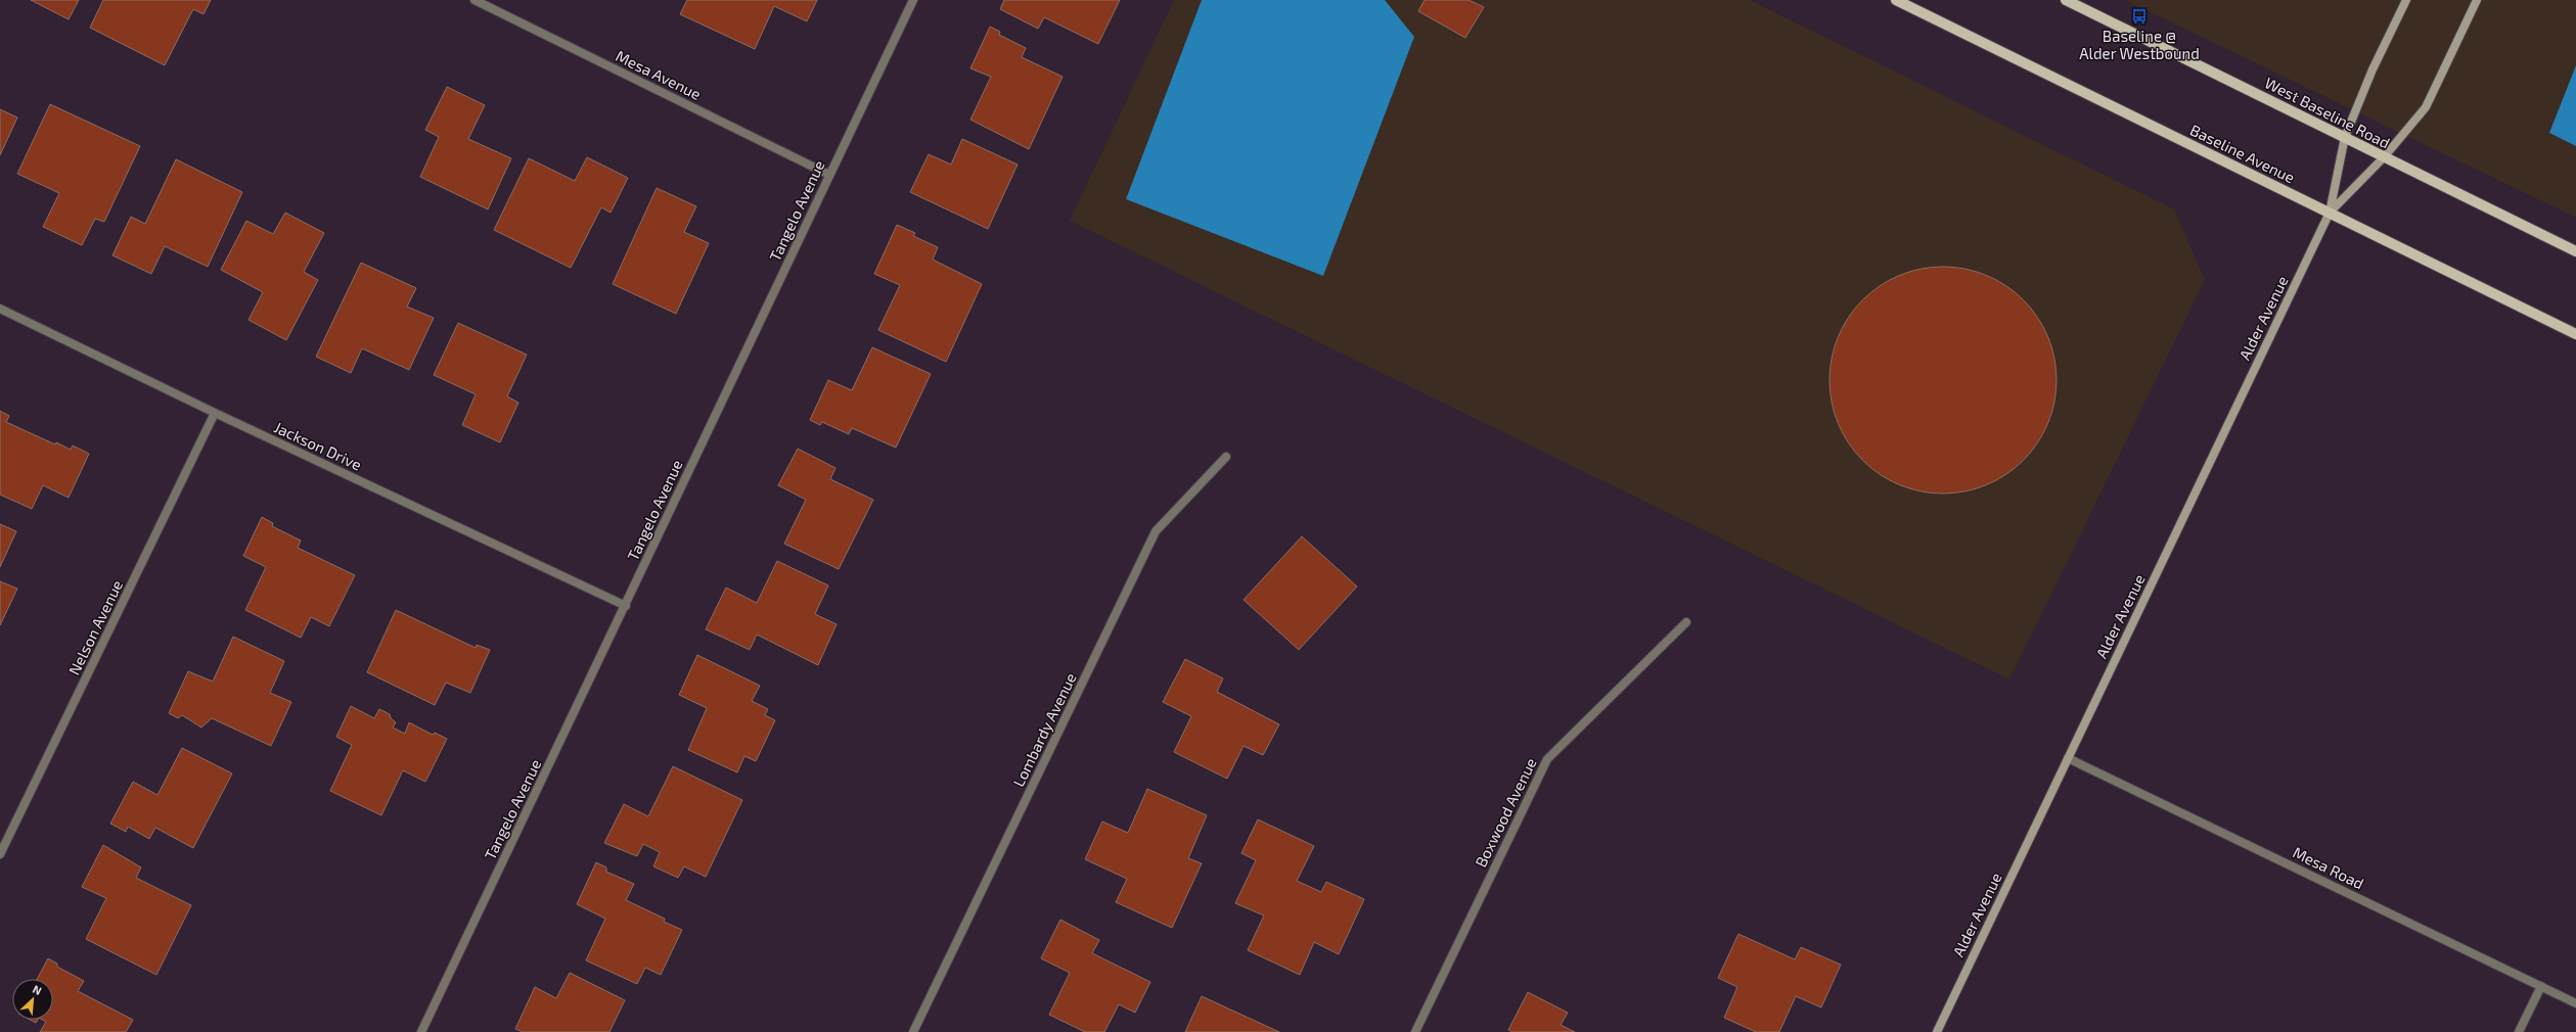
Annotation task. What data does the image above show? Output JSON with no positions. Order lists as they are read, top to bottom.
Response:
{
  "streets": {
    "main road": ["West Baseline Road", "Baseline Avenue", "Alder Avenue"],
    "street": [
      "Mesa Avenue",
      "Tangelo Avenue",
      "Jackson Drive",
      "Nelson Avenue",
      "Lombardy Avenue",
      "Boxwood Avenue",
      "Mesa Road"
    ]
  },
  "crossings": [
    ["Mesa Avenue", "Tangelo Avenue"],
    ["West Baseline Road", "Alder Avenue"],
    ["Baseline Avenue", "Alder Avenue"],
    ["Tangelo Avenue", "Jackson Drive"],
    ["Alder Avenue", "Mesa Road"],
    ["Jackson Drive", "Nelson Avenue"]
  ],
  "places": {
    "bus stop": ["Baseline @ Alder Westbound"]
  },
  "north": "top right"
}
